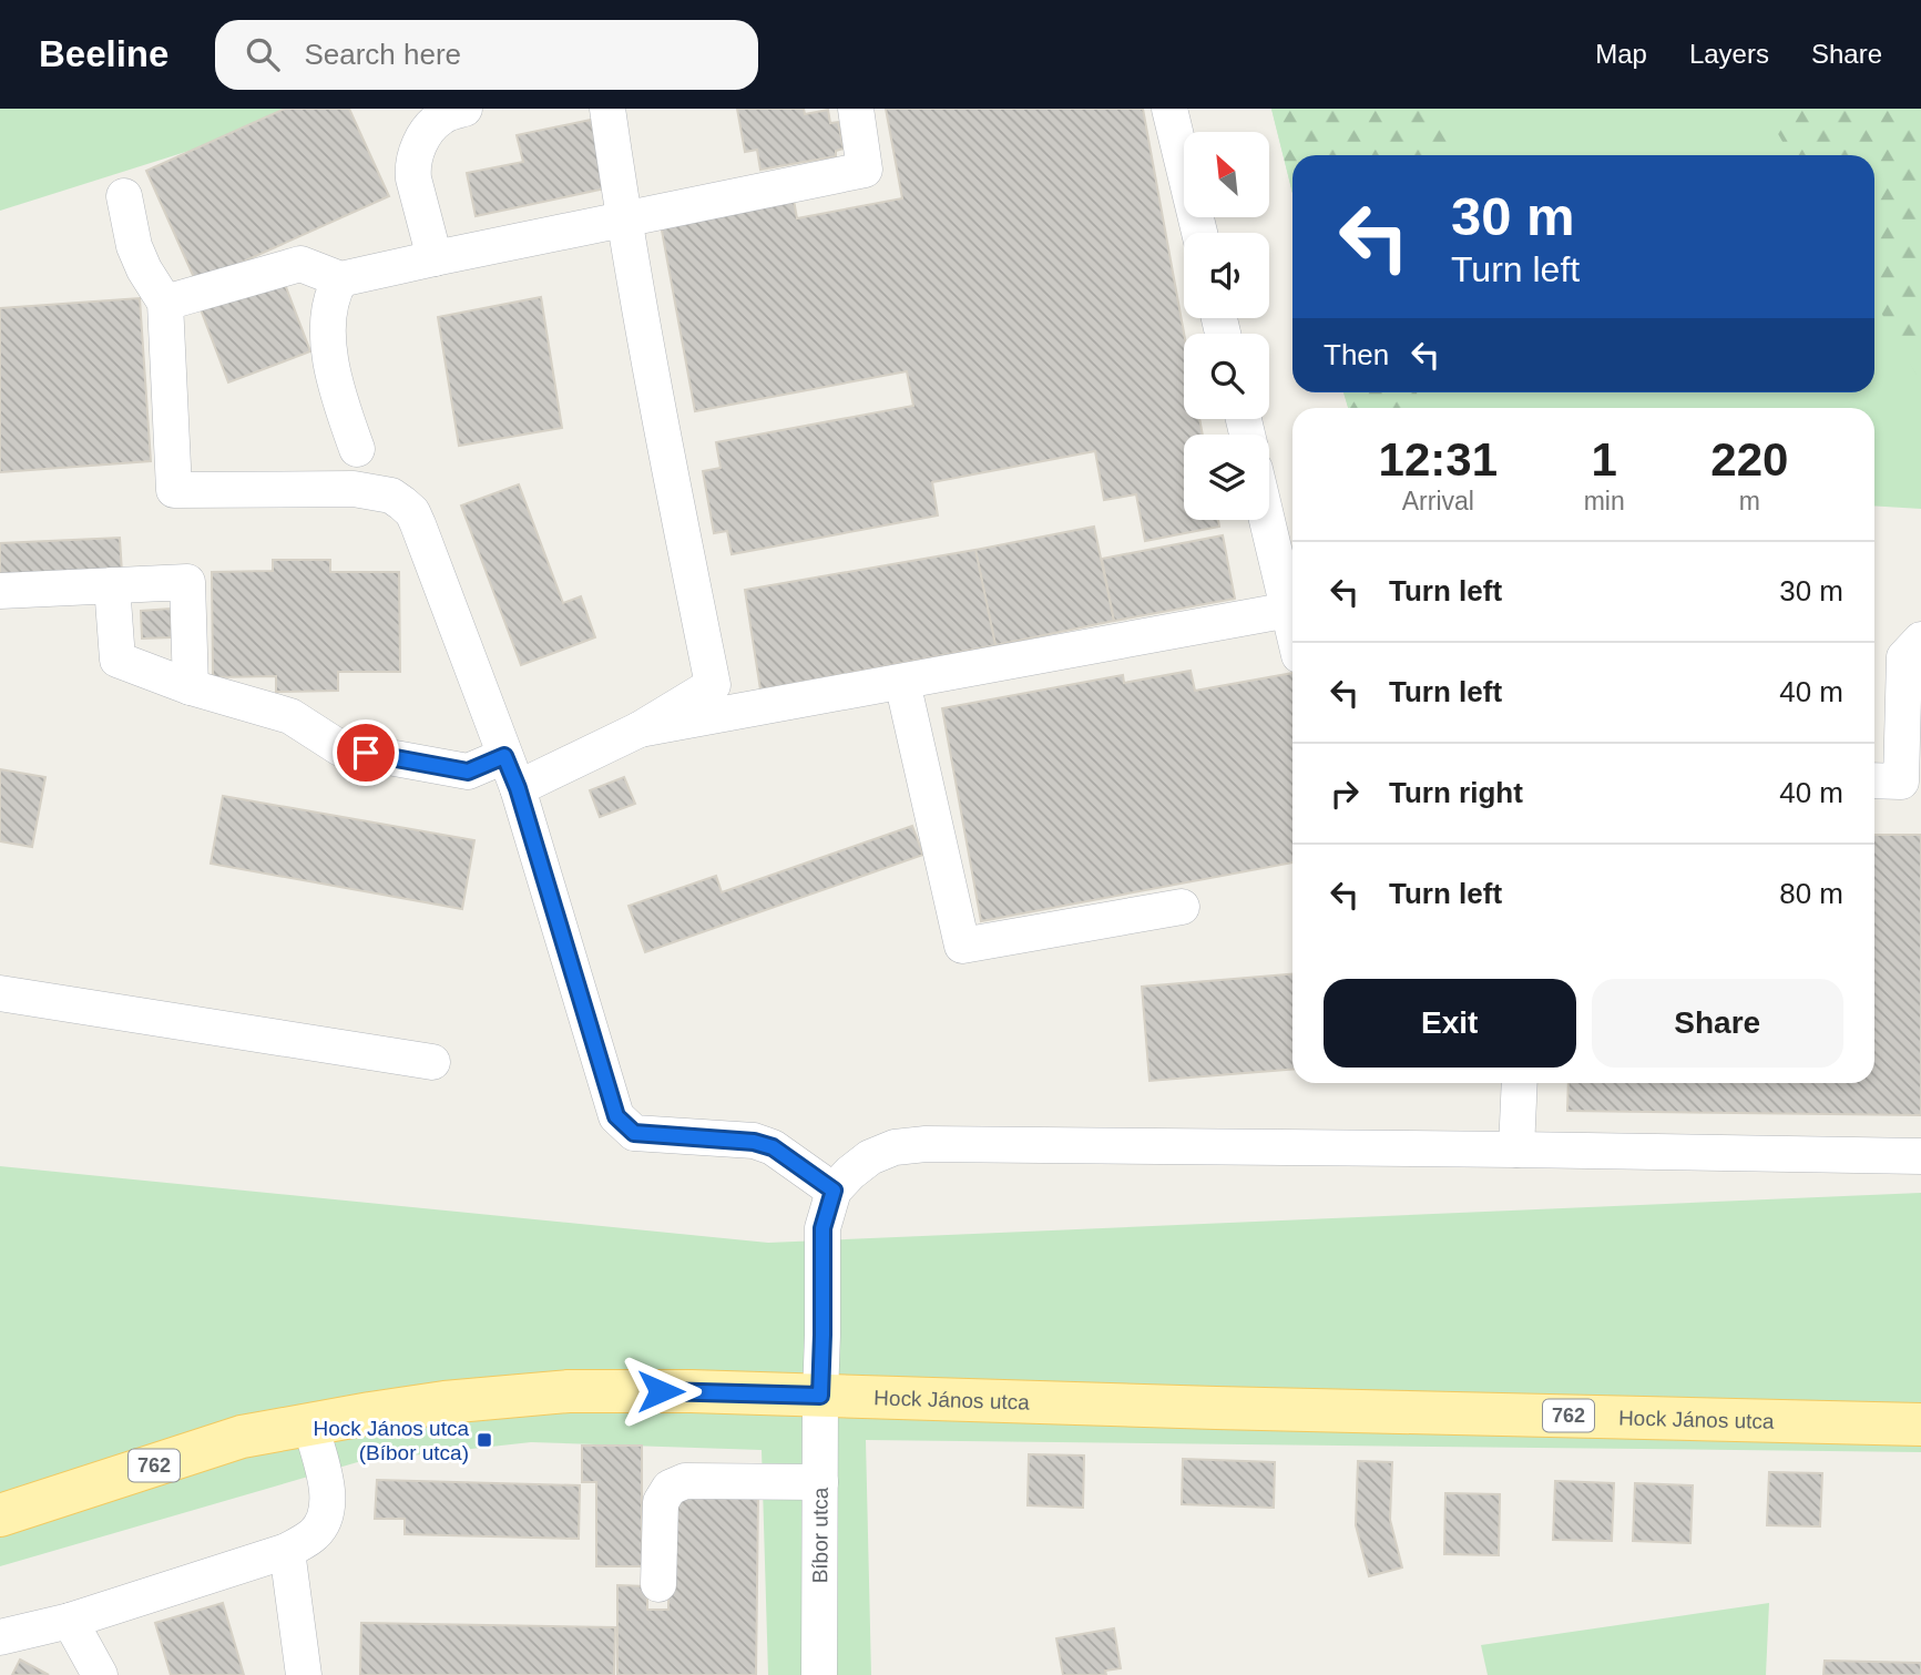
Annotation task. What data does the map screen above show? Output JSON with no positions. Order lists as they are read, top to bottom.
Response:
{
  "streets": {
    "main road": ["Hock János utca", "762"],
    "street": ["Bíbor utca"]
  },
  "crossings": [
    ["Hock János utca", "Bíbor utca"]
  ],
  "places": {
    "transit": ["Hock János utca (Bíbor utca)"]
  },
  "north": "top left",
  "page": {
    "header": "Beeline",
    "search": "Search here",
    "nav": ["Map", "Layers", "Share"],
    "turn": ["30 m", "Turn left"],
    "then": "Then",
    "eta": [
      "12:31",
      "Arrival",
      "1",
      "min",
      "220",
      "m"
    ],
    "list": [
      {
        "name": "Turn left",
        "value": "30 m"
      },
      {
        "name": "Turn left",
        "value": "40 m"
      },
      {
        "name": "Turn right",
        "value": "40 m"
      },
      {
        "name": "Turn left",
        "value": "80 m"
      }
    ],
    "buttons": ["Exit", "Share"]
  }
}
